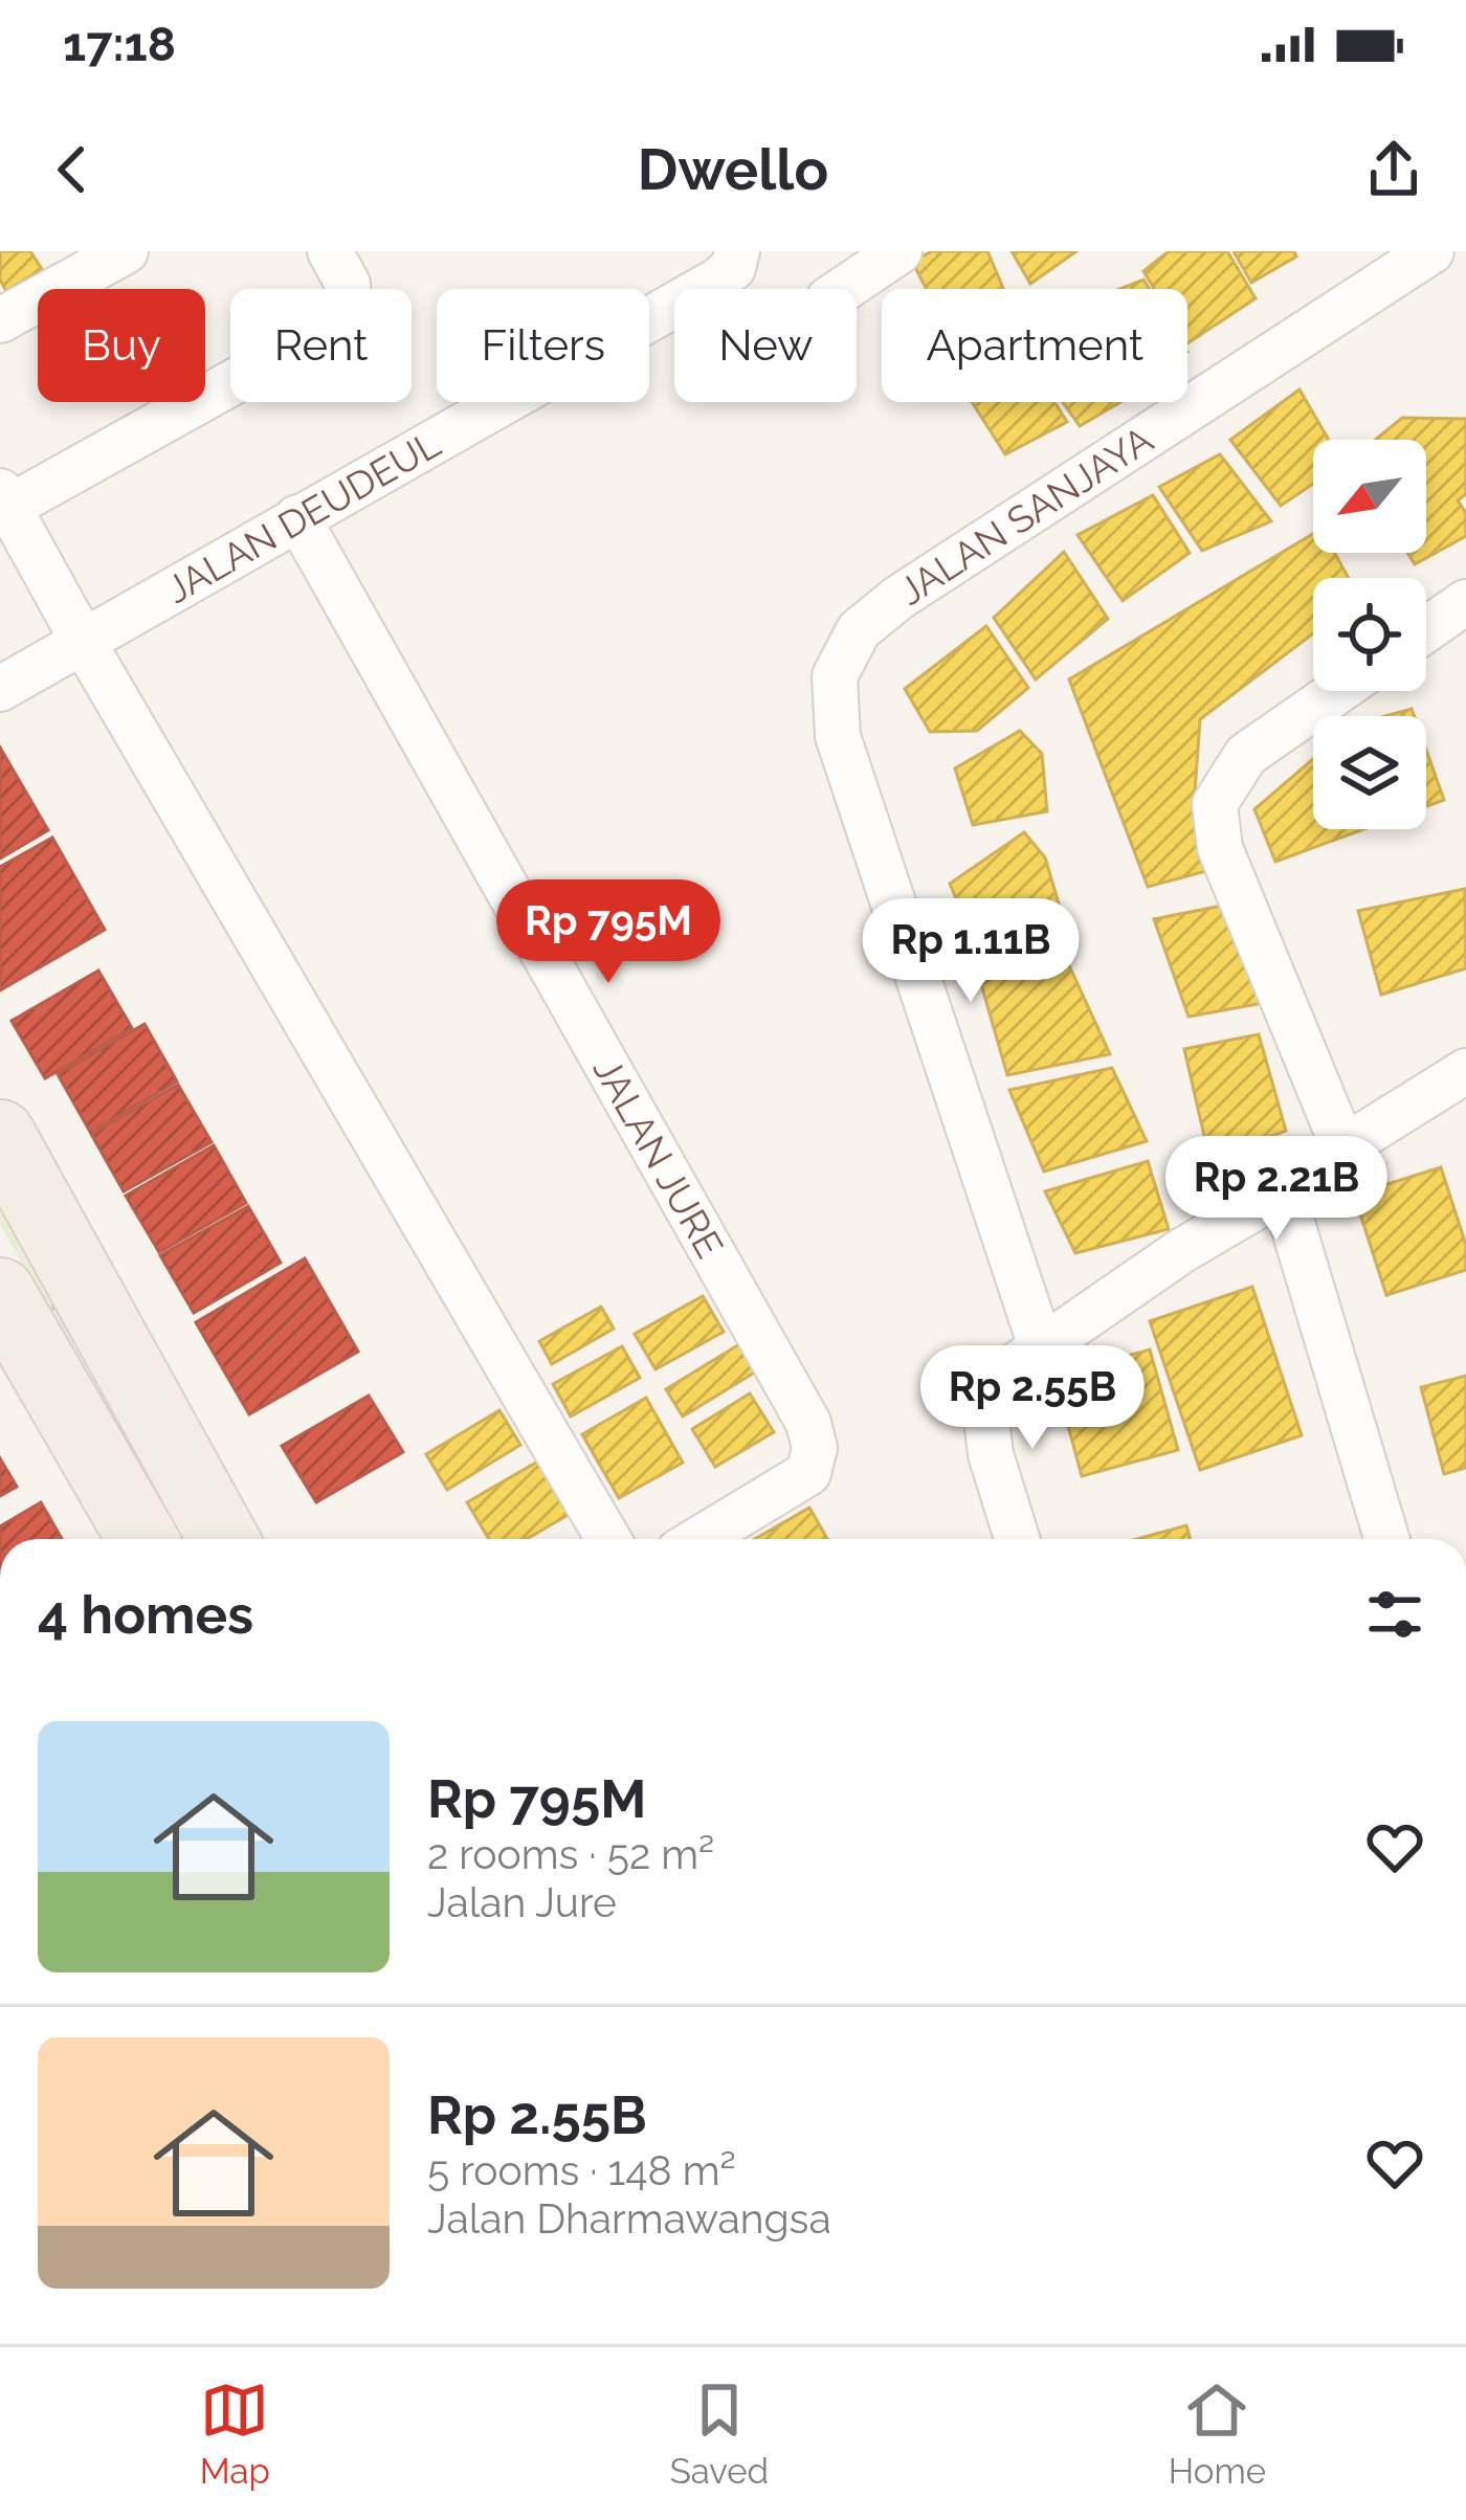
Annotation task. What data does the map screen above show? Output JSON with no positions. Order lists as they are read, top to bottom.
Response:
{
  "streets": {
    "street": ["JALAN SANJAYA", "JALAN DEUDEUL", "JALAN JURE"]
  },
  "crossings": [
    ["JALAN DEUDEUL", "JALAN JURE"]
  ],
  "north": "bottom left",
  "page": {
    "status": "17:18",
    "header": "Dwello",
    "chip": [
      "Buy",
      "Rent",
      "Filters",
      "New",
      "Apartment"
    ],
    "price": [
      "Rp 795M",
      "Rp 1.11B",
      "Rp 2.21B",
      "Rp 2.55B"
    ],
    "heading": "4 homes",
    "list": [
      {
        "name": "Rp 795M",
        "note": "2 rooms · 52 m² · Jalan Jure"
      },
      {
        "name": "Rp 2.55B",
        "note": "5 rooms · 148 m² · Jalan Dharmawangsa"
      }
    ],
    "tabs": ["Map", "Saved", "Home"]
  }
}
